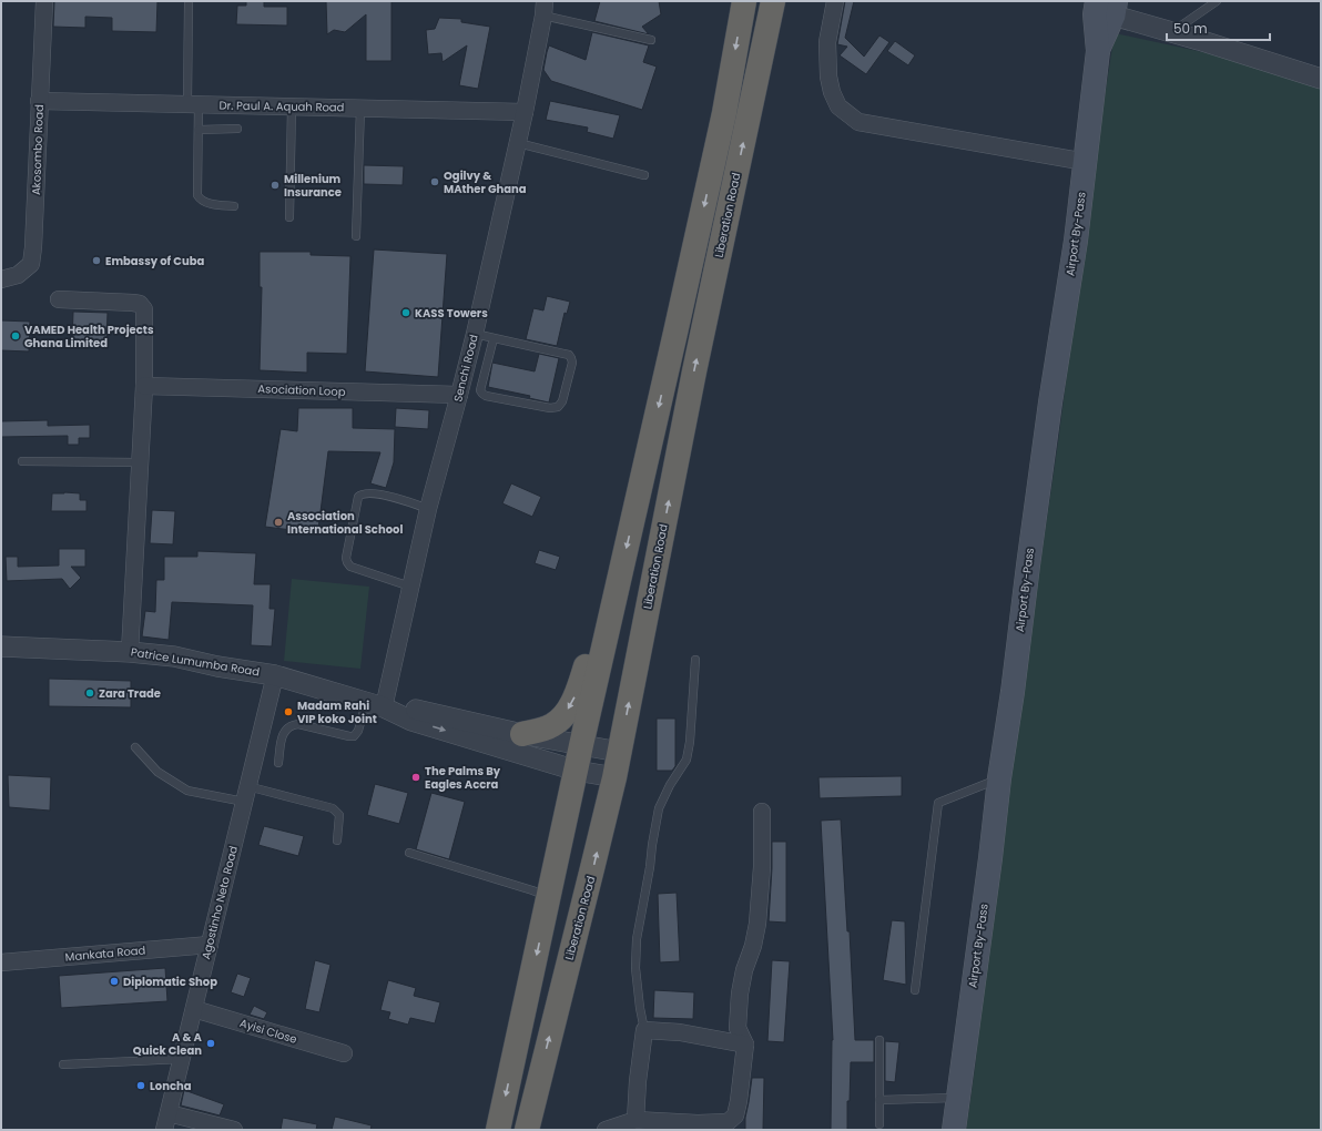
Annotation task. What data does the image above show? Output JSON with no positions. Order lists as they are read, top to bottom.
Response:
{
  "streets": {
    "highway": ["Liberation Road"],
    "main road": ["Airport By-Pass"],
    "street": [
      "Dr. Paul A. Aquah Road",
      "Akosombo Road",
      "Senchi Road",
      "Asociation Loop",
      "Patrice Lumumba Road",
      "Agostinho Neto Road",
      "Mankata Road",
      "Ayisi Close"
    ]
  },
  "crossings": [
    ["Dr. Paul A. Aquah Road", "Akosombo Road"],
    ["Dr. Paul A. Aquah Road", "Senchi Road"],
    ["Liberation Road", "Patrice Lumumba Road"],
    ["Senchi Road", "Asociation Loop"],
    ["Senchi Road", "Patrice Lumumba Road"],
    ["Patrice Lumumba Road", "Agostinho Neto Road"],
    ["Agostinho Neto Road", "Mankata Road"],
    ["Agostinho Neto Road", "Ayisi Close"]
  ],
  "places": [
    "Ogilvy & MAther Ghana",
    "Millenium Insurance",
    "Embassy of Cuba",
    "KASS Towers",
    "VAMED Health Projects Ghana Limited",
    "Association International School",
    "Zara Trade",
    "Madam Rahi VIP koko Joint",
    "The Palms By Eagles Accra",
    "Diplomatic Shop",
    "A & A Quick Clean",
    "Loncha"
  ],
  "scale_bar": "50 m"
}
